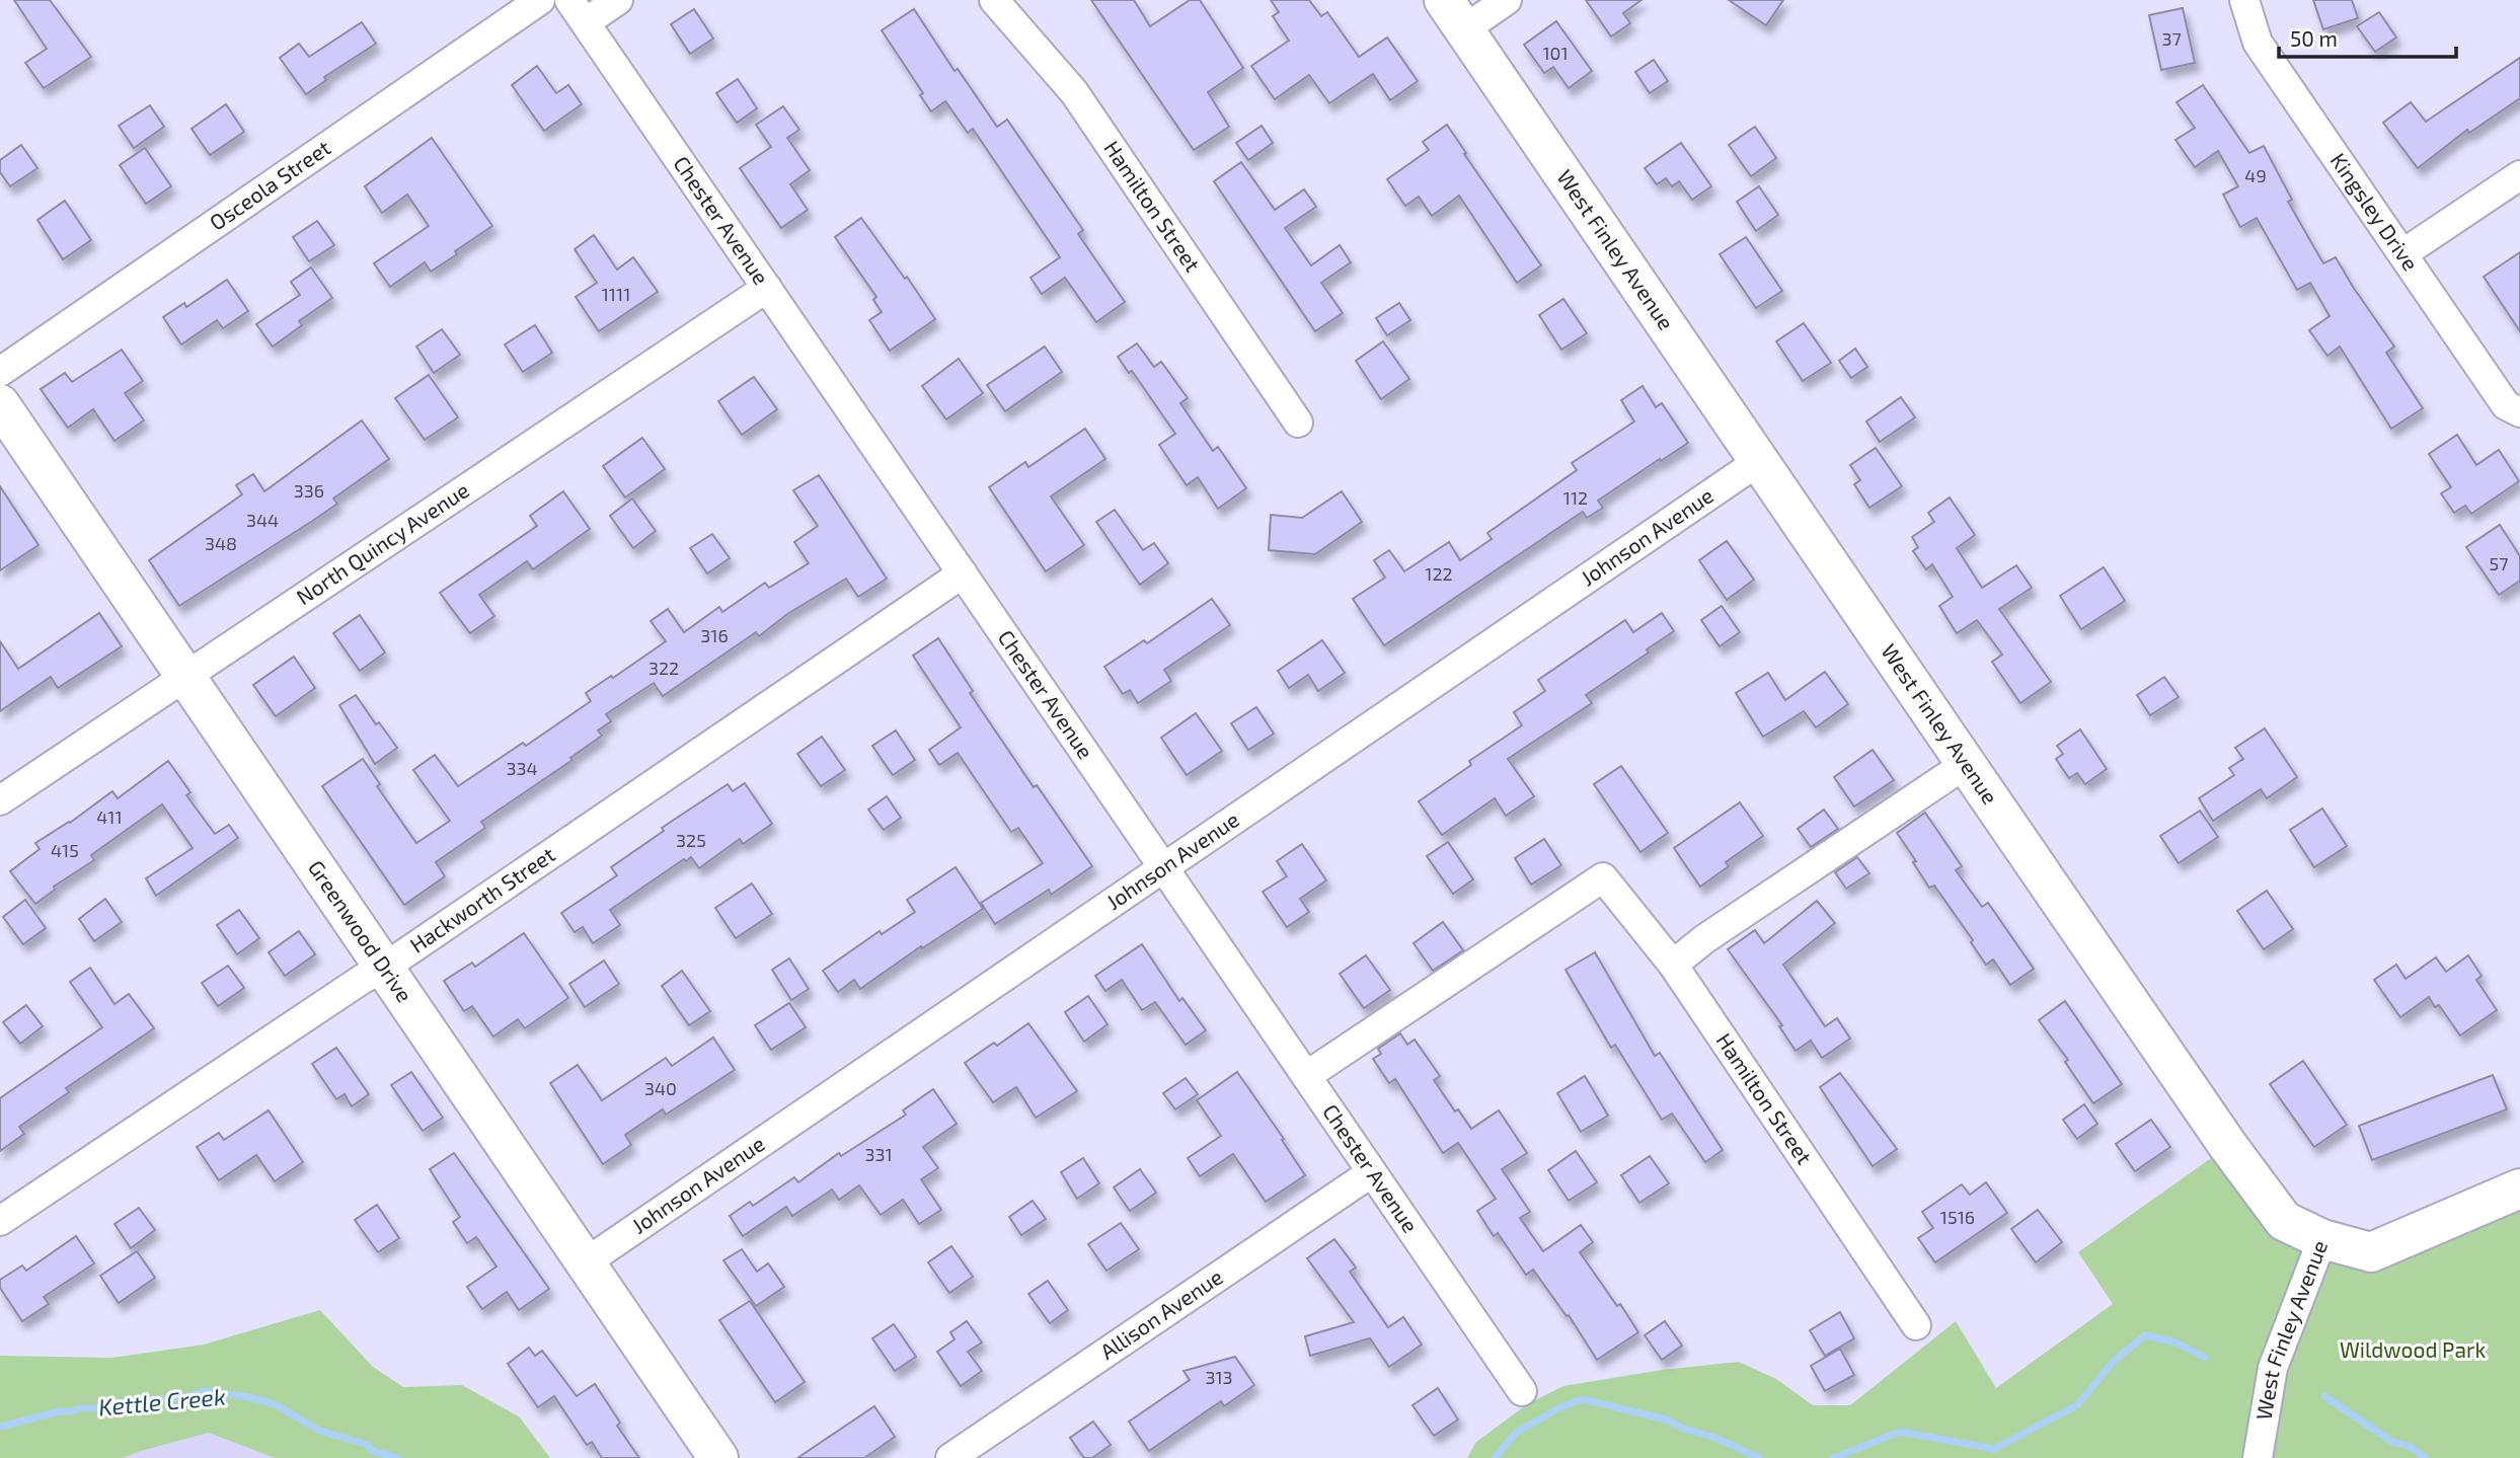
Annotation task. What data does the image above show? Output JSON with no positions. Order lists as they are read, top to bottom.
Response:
{
  "streets": {
    "main road": ["West Finley Avenue", "Greenwood Drive"],
    "street": [
      "Osceola Street",
      "Hamilton Street",
      "Kingsley Drive",
      "Chester Avenue",
      "Johnson Avenue",
      "North Quincy Avenue",
      "Hackworth Street",
      "Allison Avenue"
    ]
  },
  "crossings": [
    ["Hamilton Street", "Chester Avenue"],
    ["Chester Avenue", "Johnson Avenue"],
    ["Chester Avenue", "North Quincy Avenue"],
    ["Chester Avenue", "Hackworth Street"],
    ["Chester Avenue", "Allison Avenue"],
    ["West Finley Avenue", "Johnson Avenue"],
    ["Johnson Avenue", "Greenwood Drive"],
    ["North Quincy Avenue", "Greenwood Drive"],
    ["Hackworth Street", "Greenwood Drive"]
  ],
  "water": ["Kettle Creek"],
  "parks": ["Wildwood Park"],
  "house_numbers": [
    "37",
    "101",
    "49",
    "1111",
    "336",
    "112",
    "344",
    "348",
    "57",
    "122",
    "316",
    "322",
    "334",
    "411",
    "325",
    "415",
    "340",
    "331",
    "1516",
    "313"
  ],
  "scale_bar": "50 m"
}
